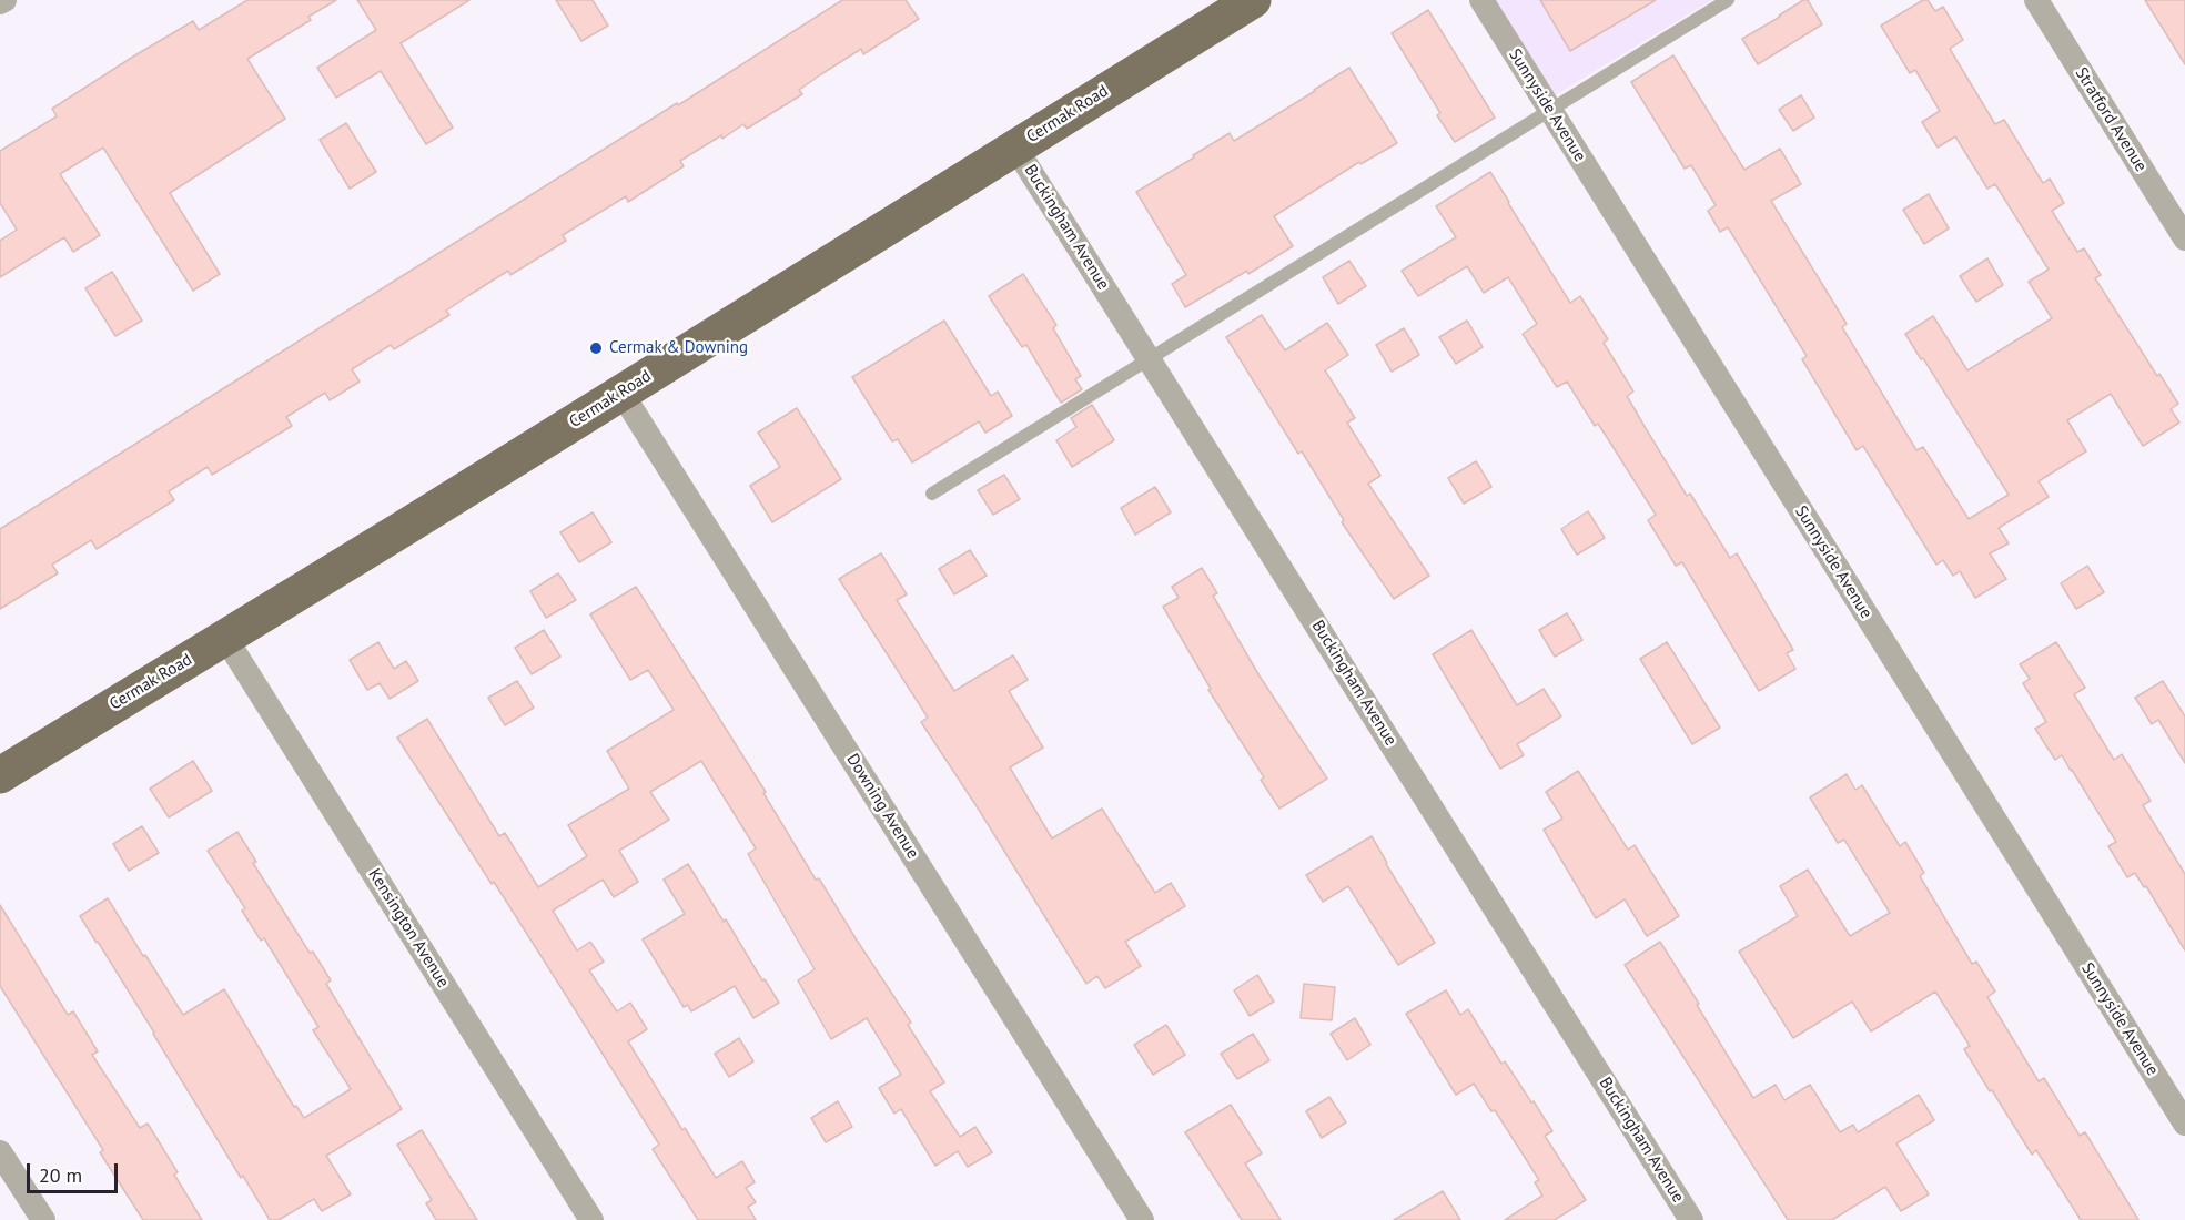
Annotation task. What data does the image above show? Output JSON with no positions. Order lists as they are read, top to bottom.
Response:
{
  "streets": {
    "main road": ["Cermak Road"],
    "street": [
      "Sunnyside Avenue",
      "Stratford Avenue",
      "Buckingham Avenue",
      "Downing Avenue",
      "Kensington Avenue"
    ]
  },
  "crossings": [
    ["Cermak Road", "Buckingham Avenue"],
    ["Cermak Road", "Downing Avenue"],
    ["Cermak Road", "Kensington Avenue"]
  ],
  "places": ["Cermak & Downing"],
  "scale_bar": "20 m"
}
